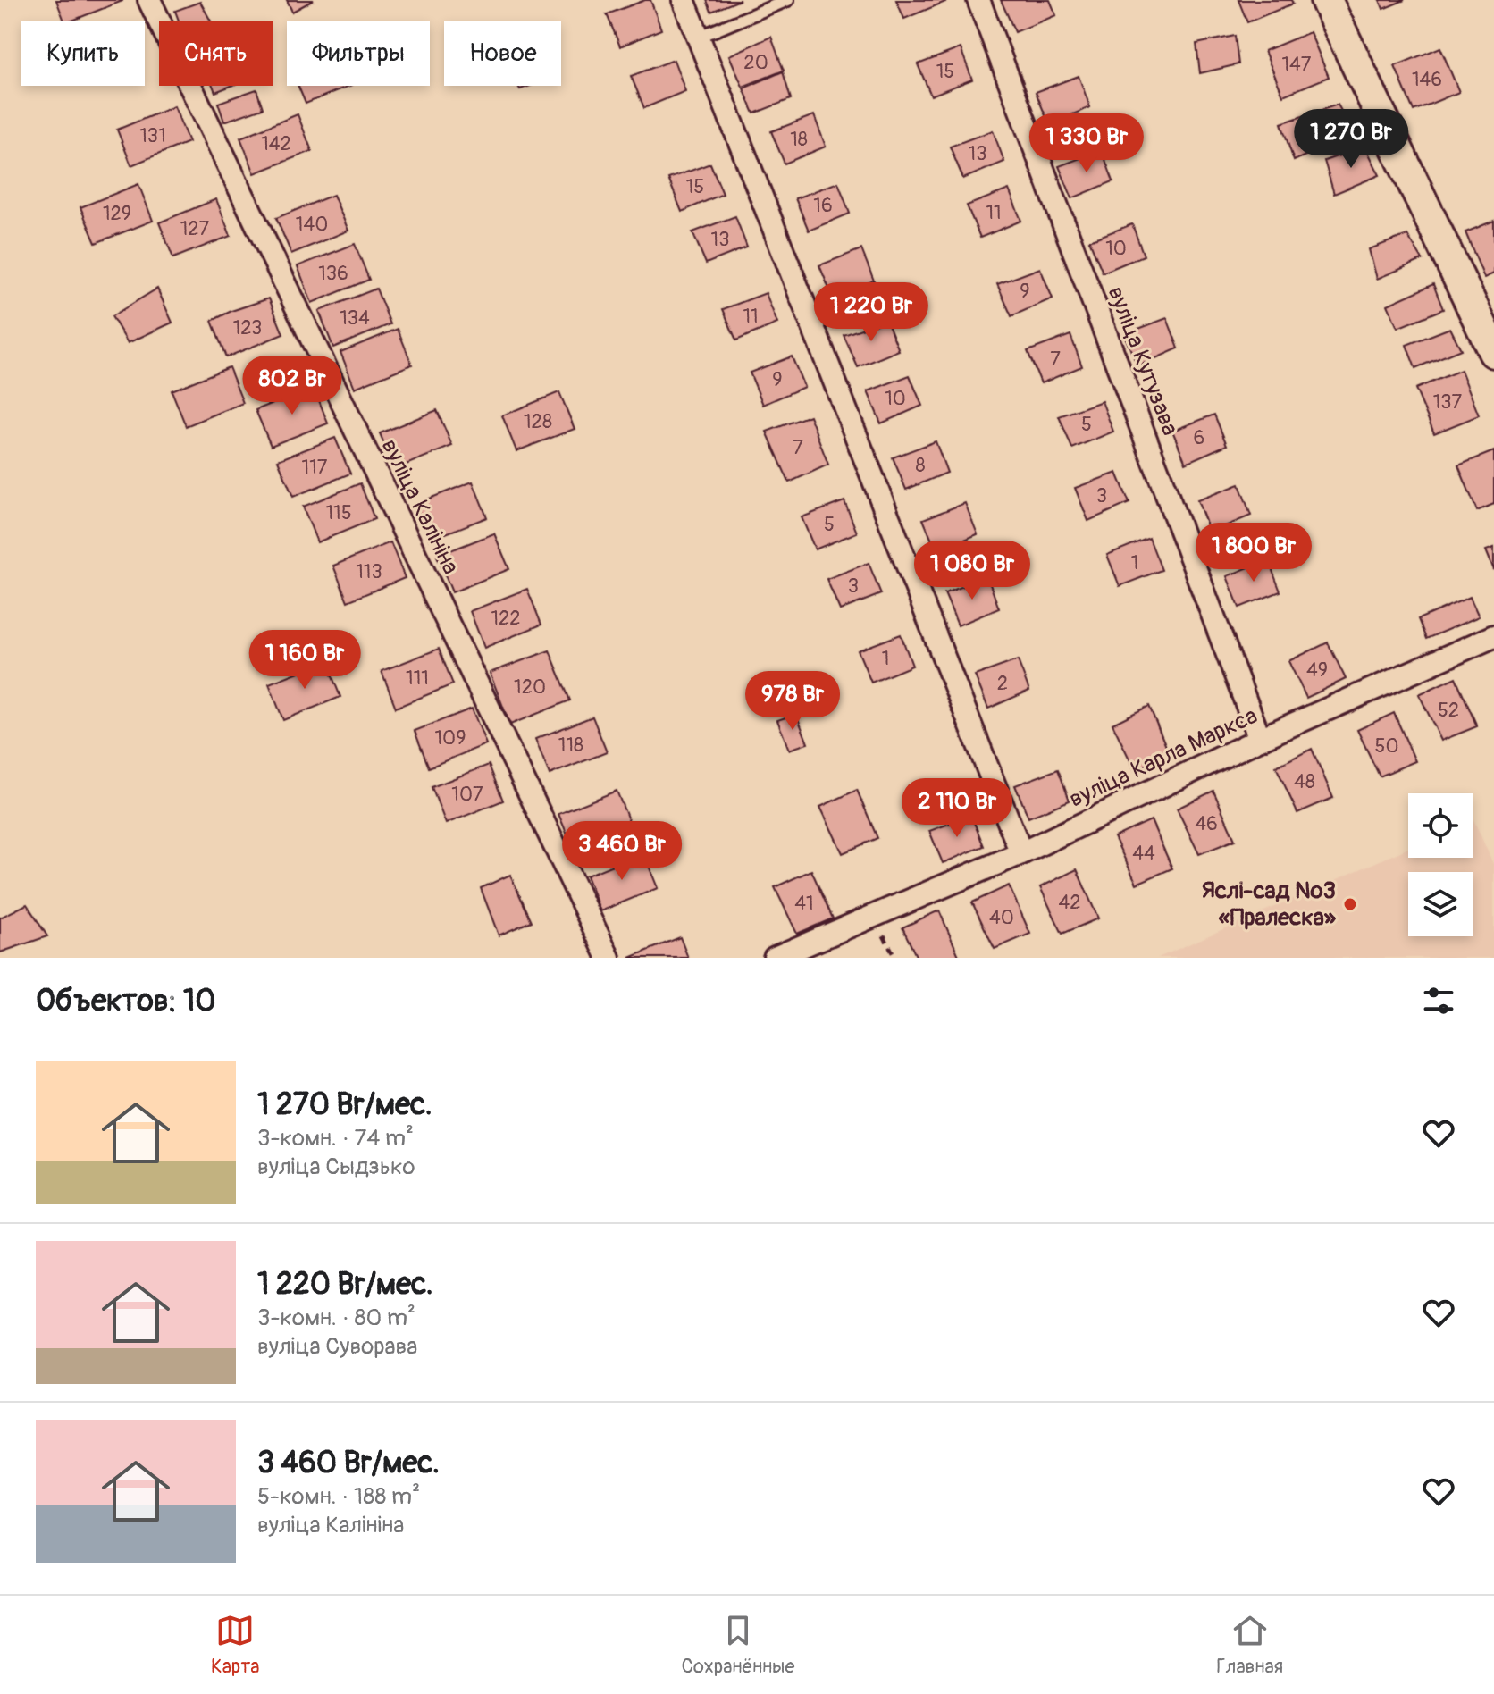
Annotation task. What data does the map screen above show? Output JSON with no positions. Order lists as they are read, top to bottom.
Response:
{
  "streets": {
    "street": ["вуліца Кутузава", "вуліца Калініна", "вуліца Карла Маркса"]
  },
  "crossings": [
    ["вуліца Кутузава", "вуліца Карла Маркса"]
  ],
  "places": ["Яслі-сад №3 «Пралеска»"],
  "house_numbers": [
    "20",
    "147",
    "15",
    "146",
    "131",
    "18",
    "142",
    "13",
    "15",
    "16",
    "11",
    "129",
    "140",
    "127",
    "13",
    "10",
    "136",
    "9",
    "11",
    "134",
    "123",
    "7",
    "9",
    "10",
    "137",
    "128",
    "5",
    "6",
    "7",
    "8",
    "117",
    "3",
    "115",
    "5",
    "1",
    "113",
    "3",
    "122",
    "1",
    "49",
    "111",
    "2",
    "120",
    "52",
    "109",
    "118",
    "50",
    "48",
    "107",
    "46",
    "44",
    "42",
    "41",
    "40"
  ],
  "page": {
    "chip": [
      "Купить",
      "Снять",
      "Фильтры",
      "Новое"
    ],
    "price": [
      "1 270 Br",
      "1 330 Br",
      "1 220 Br",
      "802 Br",
      "1 800 Br",
      "1 080 Br",
      "1 160 Br",
      "978 Br",
      "2 110 Br",
      "3 460 Br"
    ],
    "heading": "Объектов: 10",
    "list": [
      {
        "name": "1 270 Br/мес.",
        "note": "3-комн. · 74 m² · вуліца Сыдзько"
      },
      {
        "name": "1 220 Br/мес.",
        "note": "3-комн. · 80 m² · вуліца Суворава"
      },
      {
        "name": "3 460 Br/мес.",
        "note": "5-комн. · 188 m² · вуліца Калініна"
      }
    ],
    "tabs": ["Карта", "Сохранённые", "Главная"]
  }
}
